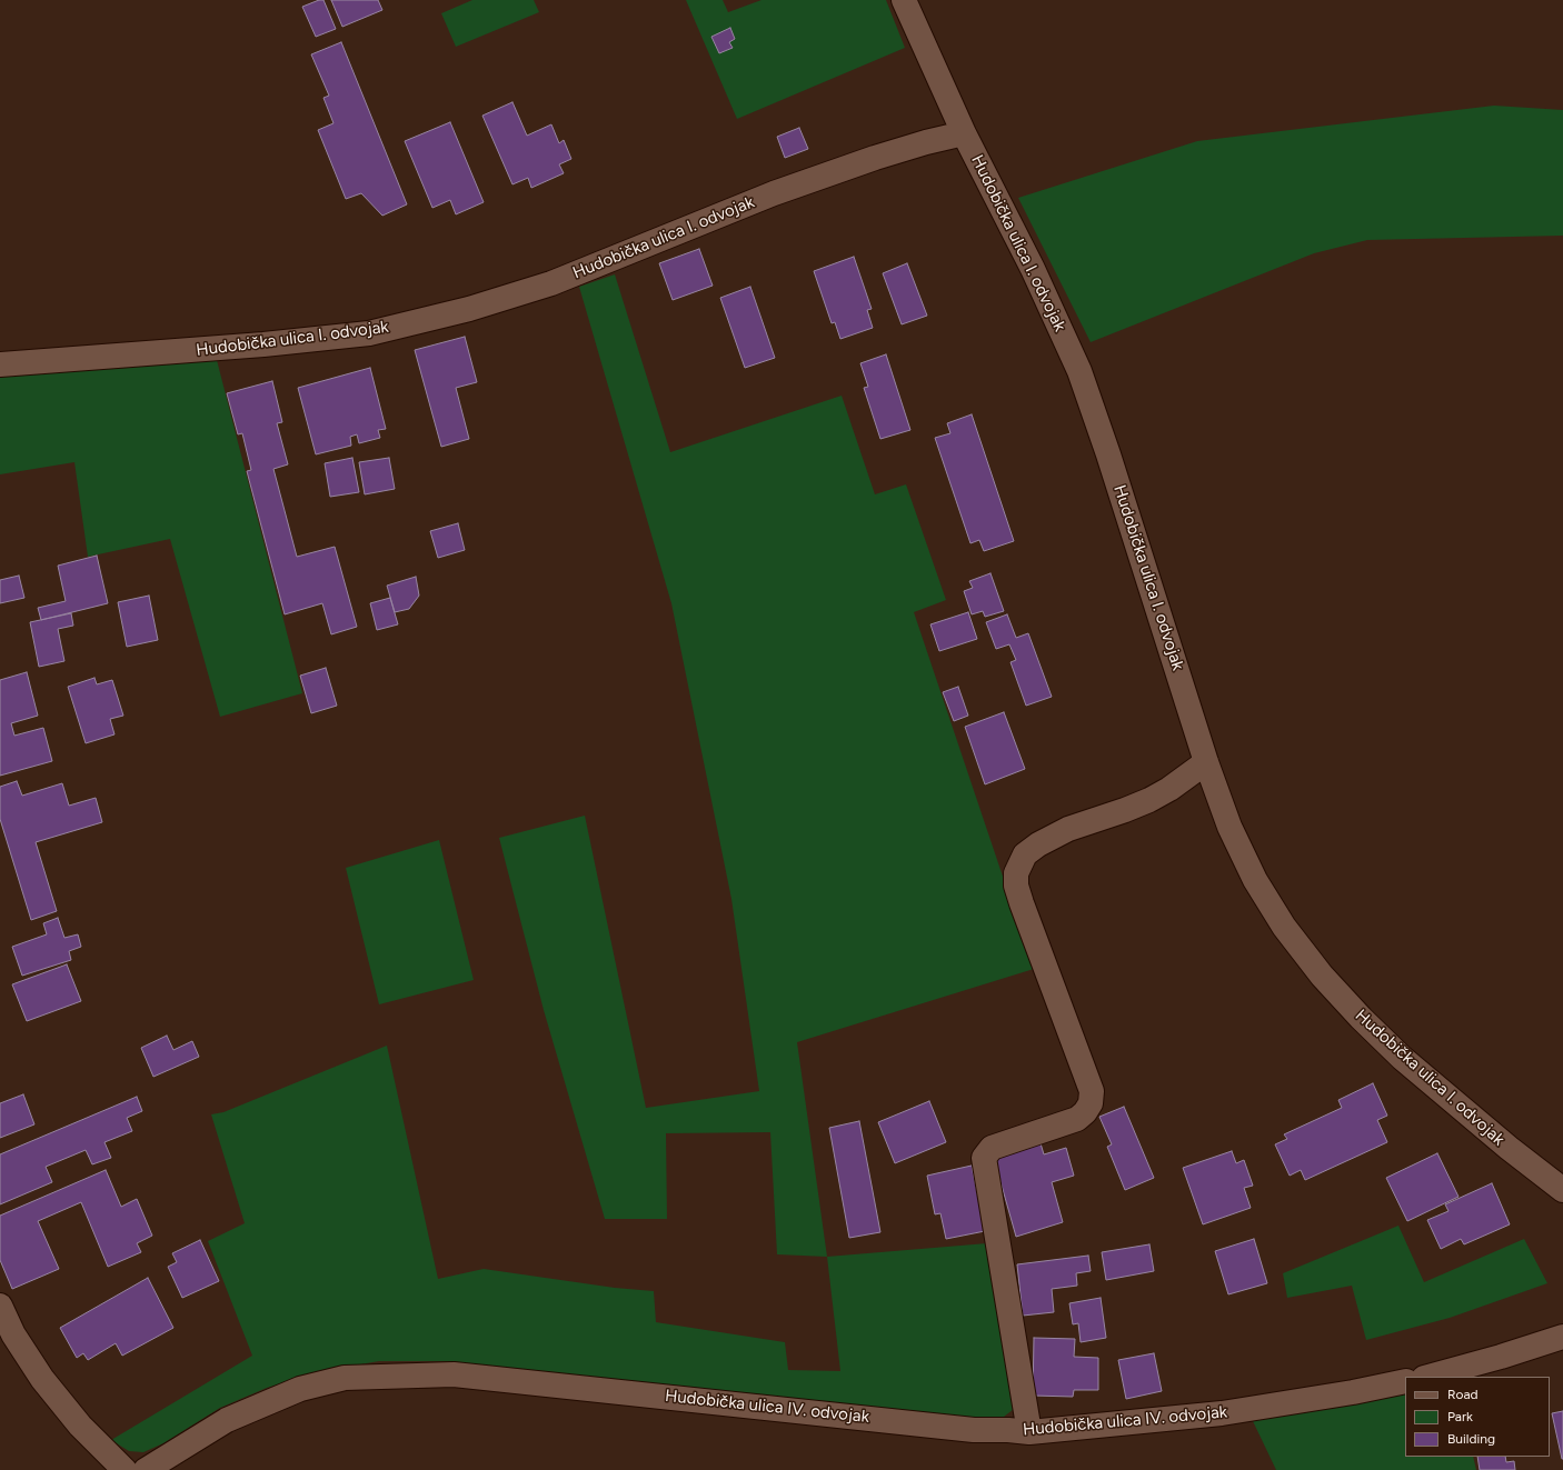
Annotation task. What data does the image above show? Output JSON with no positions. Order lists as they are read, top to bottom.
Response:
{
  "streets": {
    "street": ["Hudobička ulica I. odvojak", "Hudobička ulica IV. odvojak"]
  },
  "legend": ["Road", "Park", "Building"]
}
